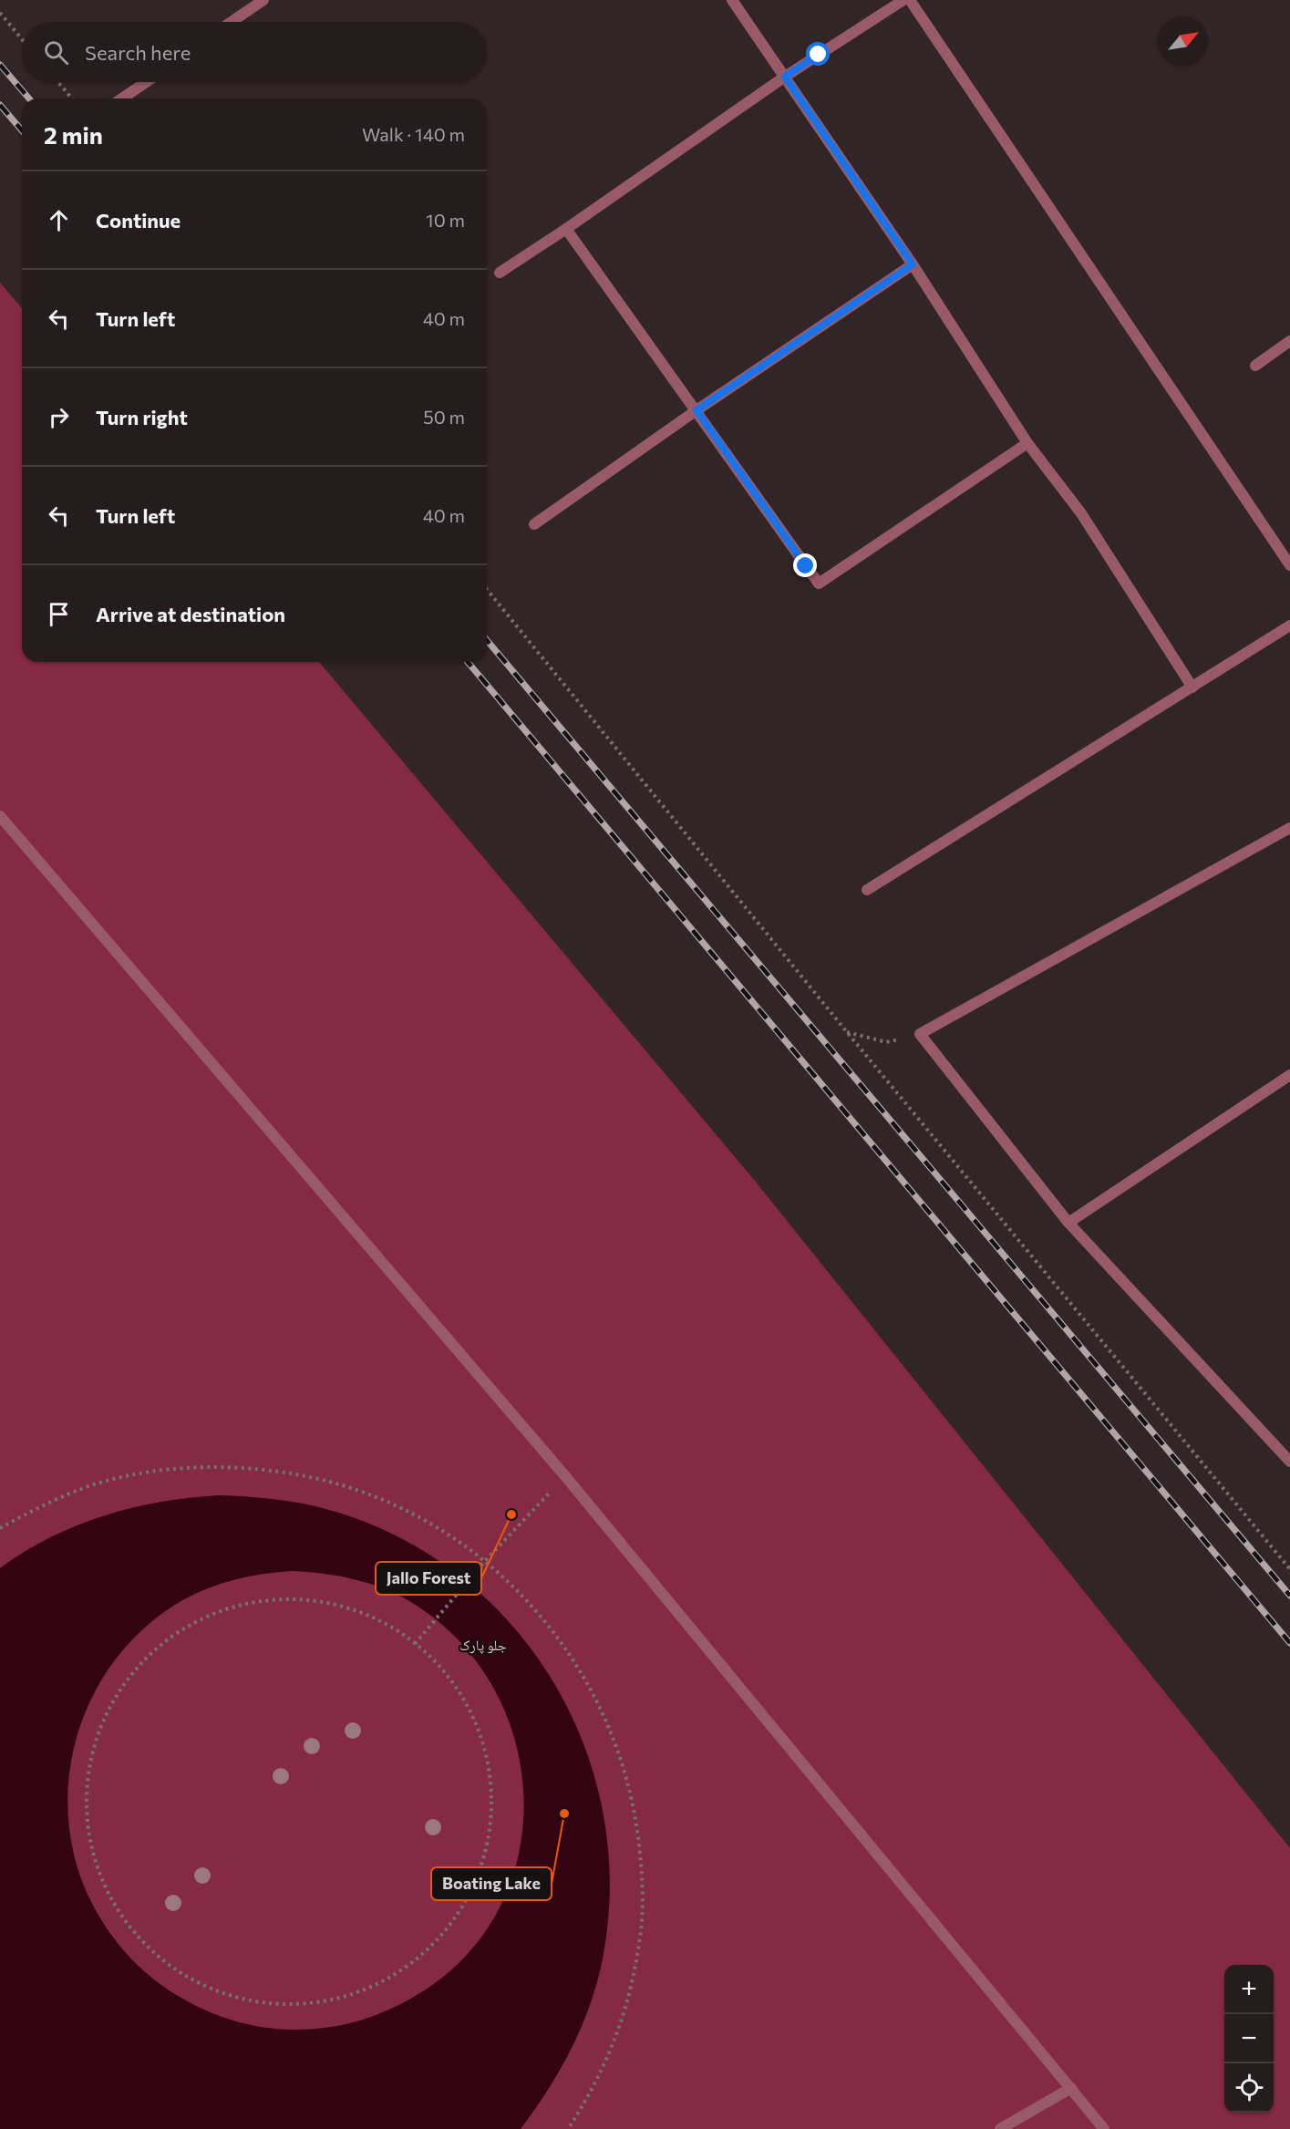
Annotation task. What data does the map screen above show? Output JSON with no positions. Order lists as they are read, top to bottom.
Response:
{
  "parks": ["جلو پارک"],
  "places": ["Jallo Forest", "Boating Lake"],
  "north": "top right",
  "page": {
    "search": "Search here",
    "heading": ["2 min", "Walk · 140 m"],
    "list": [
      ["Continue", "10 m"],
      ["Turn left", "40 m"],
      ["Turn right", "50 m"],
      ["Turn left", "40 m"],
      "Arrive at destination"
    ],
    "map_buttons": ["+", "−"]
  }
}
